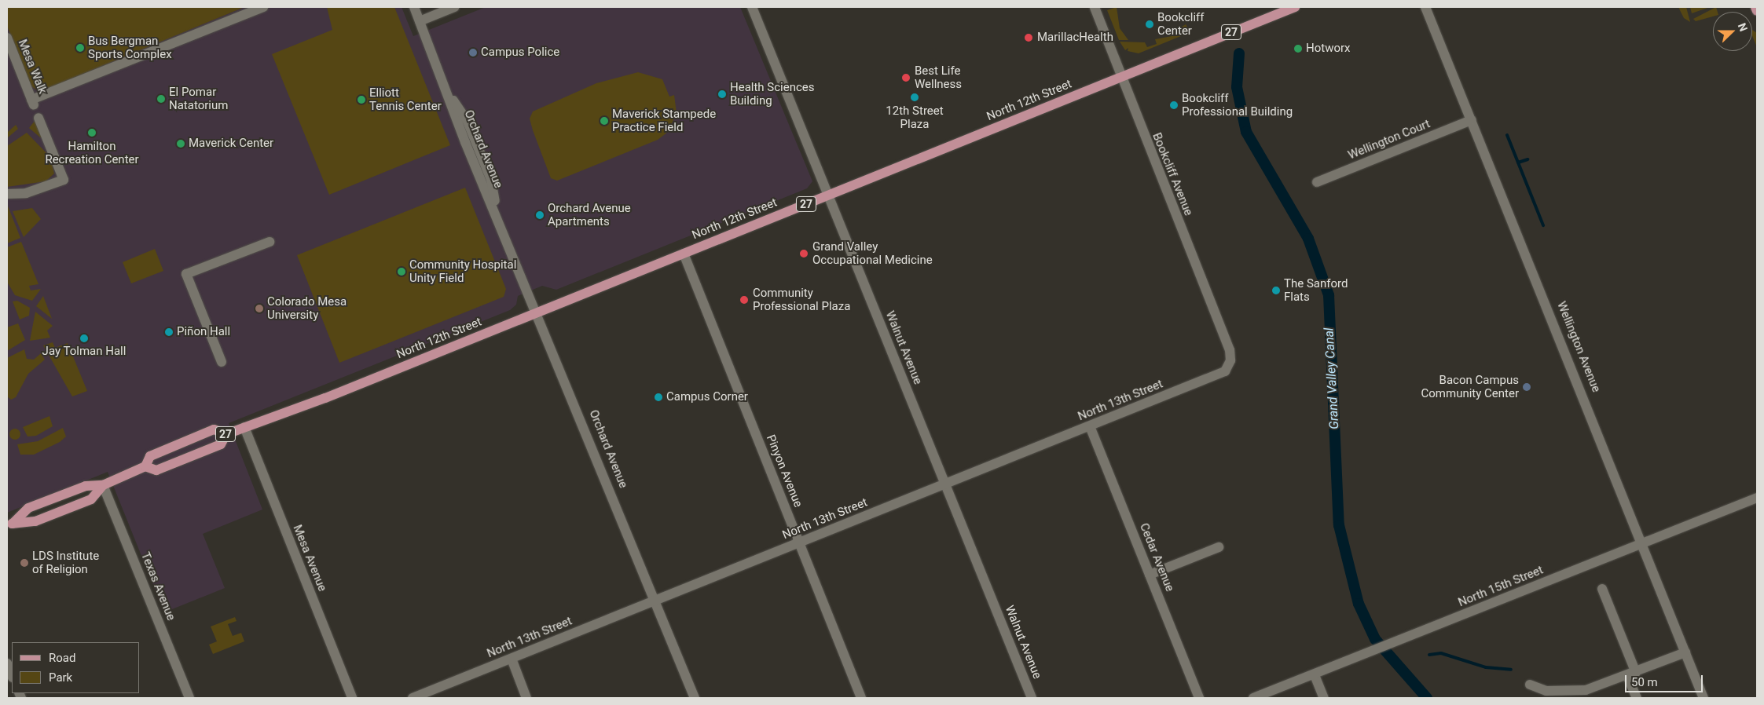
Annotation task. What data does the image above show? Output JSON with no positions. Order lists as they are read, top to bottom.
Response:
{
  "streets": {
    "main road": ["27", "North 12th Street"],
    "street": [
      "Mesa Walk",
      "Wellington Court",
      "Orchard Avenue",
      "Bookcliff Avenue",
      "Wellington Avenue",
      "Walnut Avenue",
      "North 13th Street",
      "Pinyon Avenue",
      "Cedar Avenue",
      "Mesa Avenue",
      "Texas Avenue",
      "North 15th Street"
    ]
  },
  "crossings": [
    ["North 12th Street", "Orchard Avenue"],
    ["North 12th Street", "Bookcliff Avenue"],
    ["North 12th Street", "Walnut Avenue"],
    ["North 12th Street", "Pinyon Avenue"],
    ["North 12th Street", "Mesa Avenue"],
    ["North 12th Street", "Texas Avenue"],
    ["Wellington Court", "Wellington Avenue"],
    ["Orchard Avenue", "North 13th Street"],
    ["Bookcliff Avenue", "North 13th Street"],
    ["Wellington Avenue", "North 15th Street"],
    ["Walnut Avenue", "North 13th Street"],
    ["North 13th Street", "Pinyon Avenue"],
    ["North 13th Street", "Cedar Avenue"]
  ],
  "water": ["Grand Valley Canal"],
  "places": [
    "Bookcliff Center",
    "MarillacHealth",
    "Bus Bergman Sports Complex",
    "Hotworx",
    "Campus Police",
    "Best Life Wellness",
    "Health Sciences Building",
    "12th Street Plaza",
    "El Pomar Natatorium",
    "Elliott Tennis Center",
    "Bookcliff Professional Building",
    "Maverick Stampede Practice Field",
    "Hamilton Recreation Center",
    "Maverick Center",
    "Orchard Avenue Apartments",
    "Grand Valley Occupational Medicine",
    "Community Hospital Unity Field",
    "The Sanford Flats",
    "Community Professional Plaza",
    "Colorado Mesa University",
    "Piñon Hall",
    "Jay Tolman Hall",
    "Bacon Campus Community Center",
    "Campus Corner",
    "LDS Institute of Religion"
  ],
  "legend": ["Road", "Park"],
  "scale_bar": "50 m",
  "north": "right"
}
